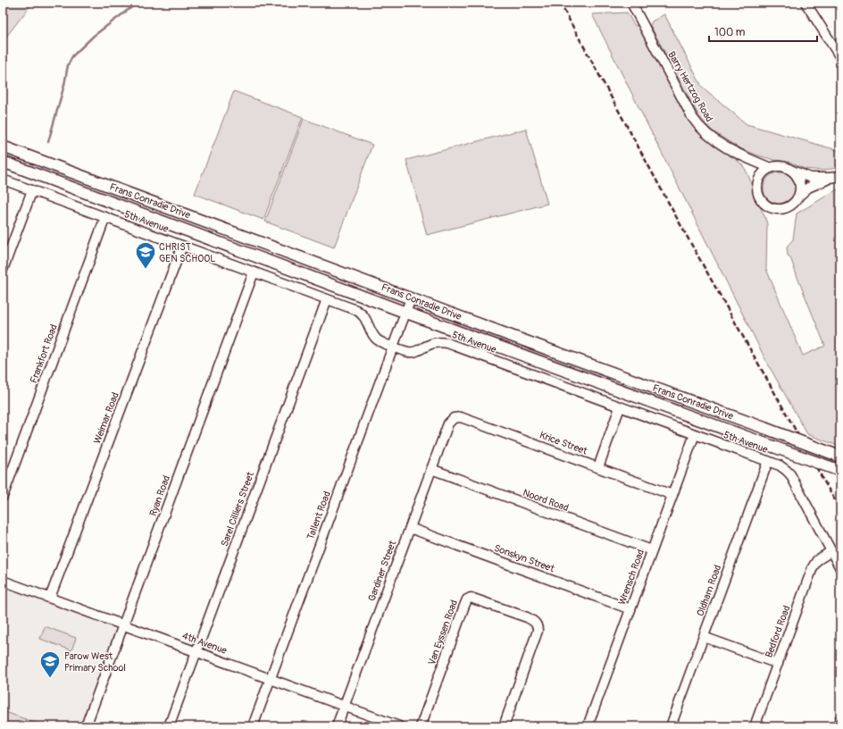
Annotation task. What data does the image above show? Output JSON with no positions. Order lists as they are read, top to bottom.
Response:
{
  "streets": {
    "main road": ["Frans Conradie Drive"],
    "street": [
      "Barry Hertzog Road",
      "5th Avenue",
      "Frankfort Road",
      "Weimar Road",
      "Krice Street",
      "Ryan Road",
      "Noord Road",
      "Sarel Cilliers Street",
      "Tallent Road",
      "Sonskyn Street",
      "Gardiner Street",
      "Wrensch Road",
      "Oldham Road",
      "Bedford Road",
      "Van Eyssen Road",
      "4th Avenue"
    ]
  },
  "crossings": [
    ["Frans Conradie Drive", "Tallent Road"],
    ["5th Avenue", "Frankfort Road"],
    ["5th Avenue", "Weimar Road"],
    ["5th Avenue", "Ryan Road"],
    ["5th Avenue", "Sarel Cilliers Street"],
    ["5th Avenue", "Tallent Road"],
    ["5th Avenue", "Wrensch Road"],
    ["5th Avenue", "Oldham Road"],
    ["5th Avenue", "Bedford Road"],
    ["Weimar Road", "4th Avenue"],
    ["Krice Street", "Gardiner Street"],
    ["Krice Street", "Wrensch Road"],
    ["Ryan Road", "4th Avenue"],
    ["Noord Road", "Gardiner Street"],
    ["Noord Road", "Wrensch Road"],
    ["Sarel Cilliers Street", "4th Avenue"],
    ["Tallent Road", "4th Avenue"],
    ["Sonskyn Street", "Gardiner Street"],
    ["Sonskyn Street", "Wrensch Road"],
    ["Gardiner Street", "4th Avenue"]
  ],
  "places": {
    "school or university": ["CHRIST GEN SCHOOL", "Parow West Primary School"]
  },
  "scale_bar": "100 m"
}
